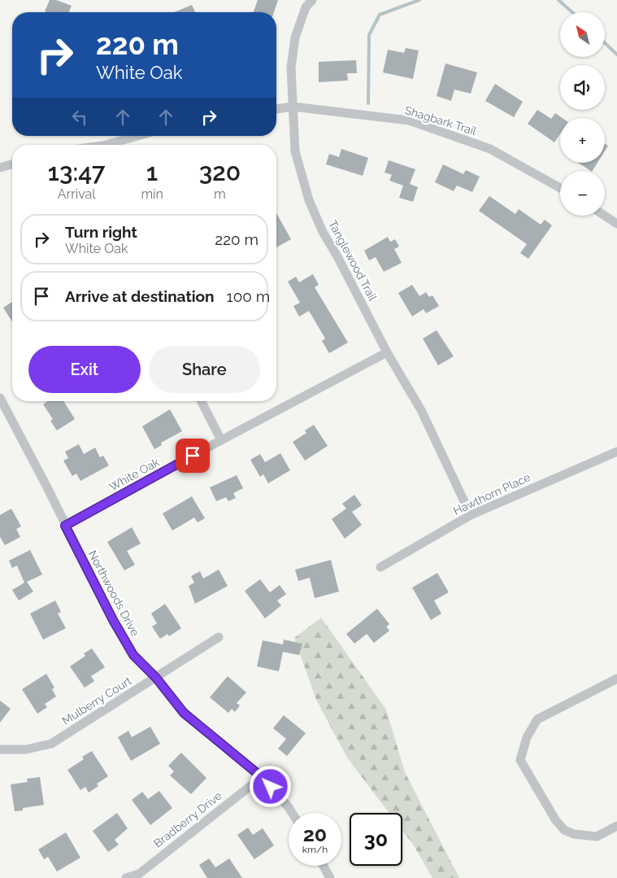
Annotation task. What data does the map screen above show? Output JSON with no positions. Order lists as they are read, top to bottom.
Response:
{
  "streets": {
    "street": [
      "Shagbark Trail",
      "Tanglewood Trail",
      "White Oak",
      "Hawthorn Place",
      "Northwoods Drive",
      "Mulberry Court",
      "Bradberry Drive"
    ]
  },
  "crossings": [
    ["Shagbark Trail", "Tanglewood Trail"],
    ["Tanglewood Trail", "White Oak"],
    ["Tanglewood Trail", "Hawthorn Place"],
    ["White Oak", "Northwoods Drive"],
    ["Northwoods Drive", "Mulberry Court"],
    ["Northwoods Drive", "Bradberry Drive"]
  ],
  "north": "top left",
  "page": {
    "map_buttons": ["+", "−"],
    "turn": ["220 m", "White Oak"],
    "eta": [
      "13:47",
      "Arrival",
      "1",
      "min",
      "320",
      "m"
    ],
    "list": [
      {
        "name": "Turn right",
        "note": "White Oak",
        "value": "220 m"
      },
      {
        "name": "Arrive at destination",
        "value": "100 m"
      }
    ],
    "buttons": ["Exit", "Share"],
    "speed": "20 km/h",
    "limit": "30"
  }
}
